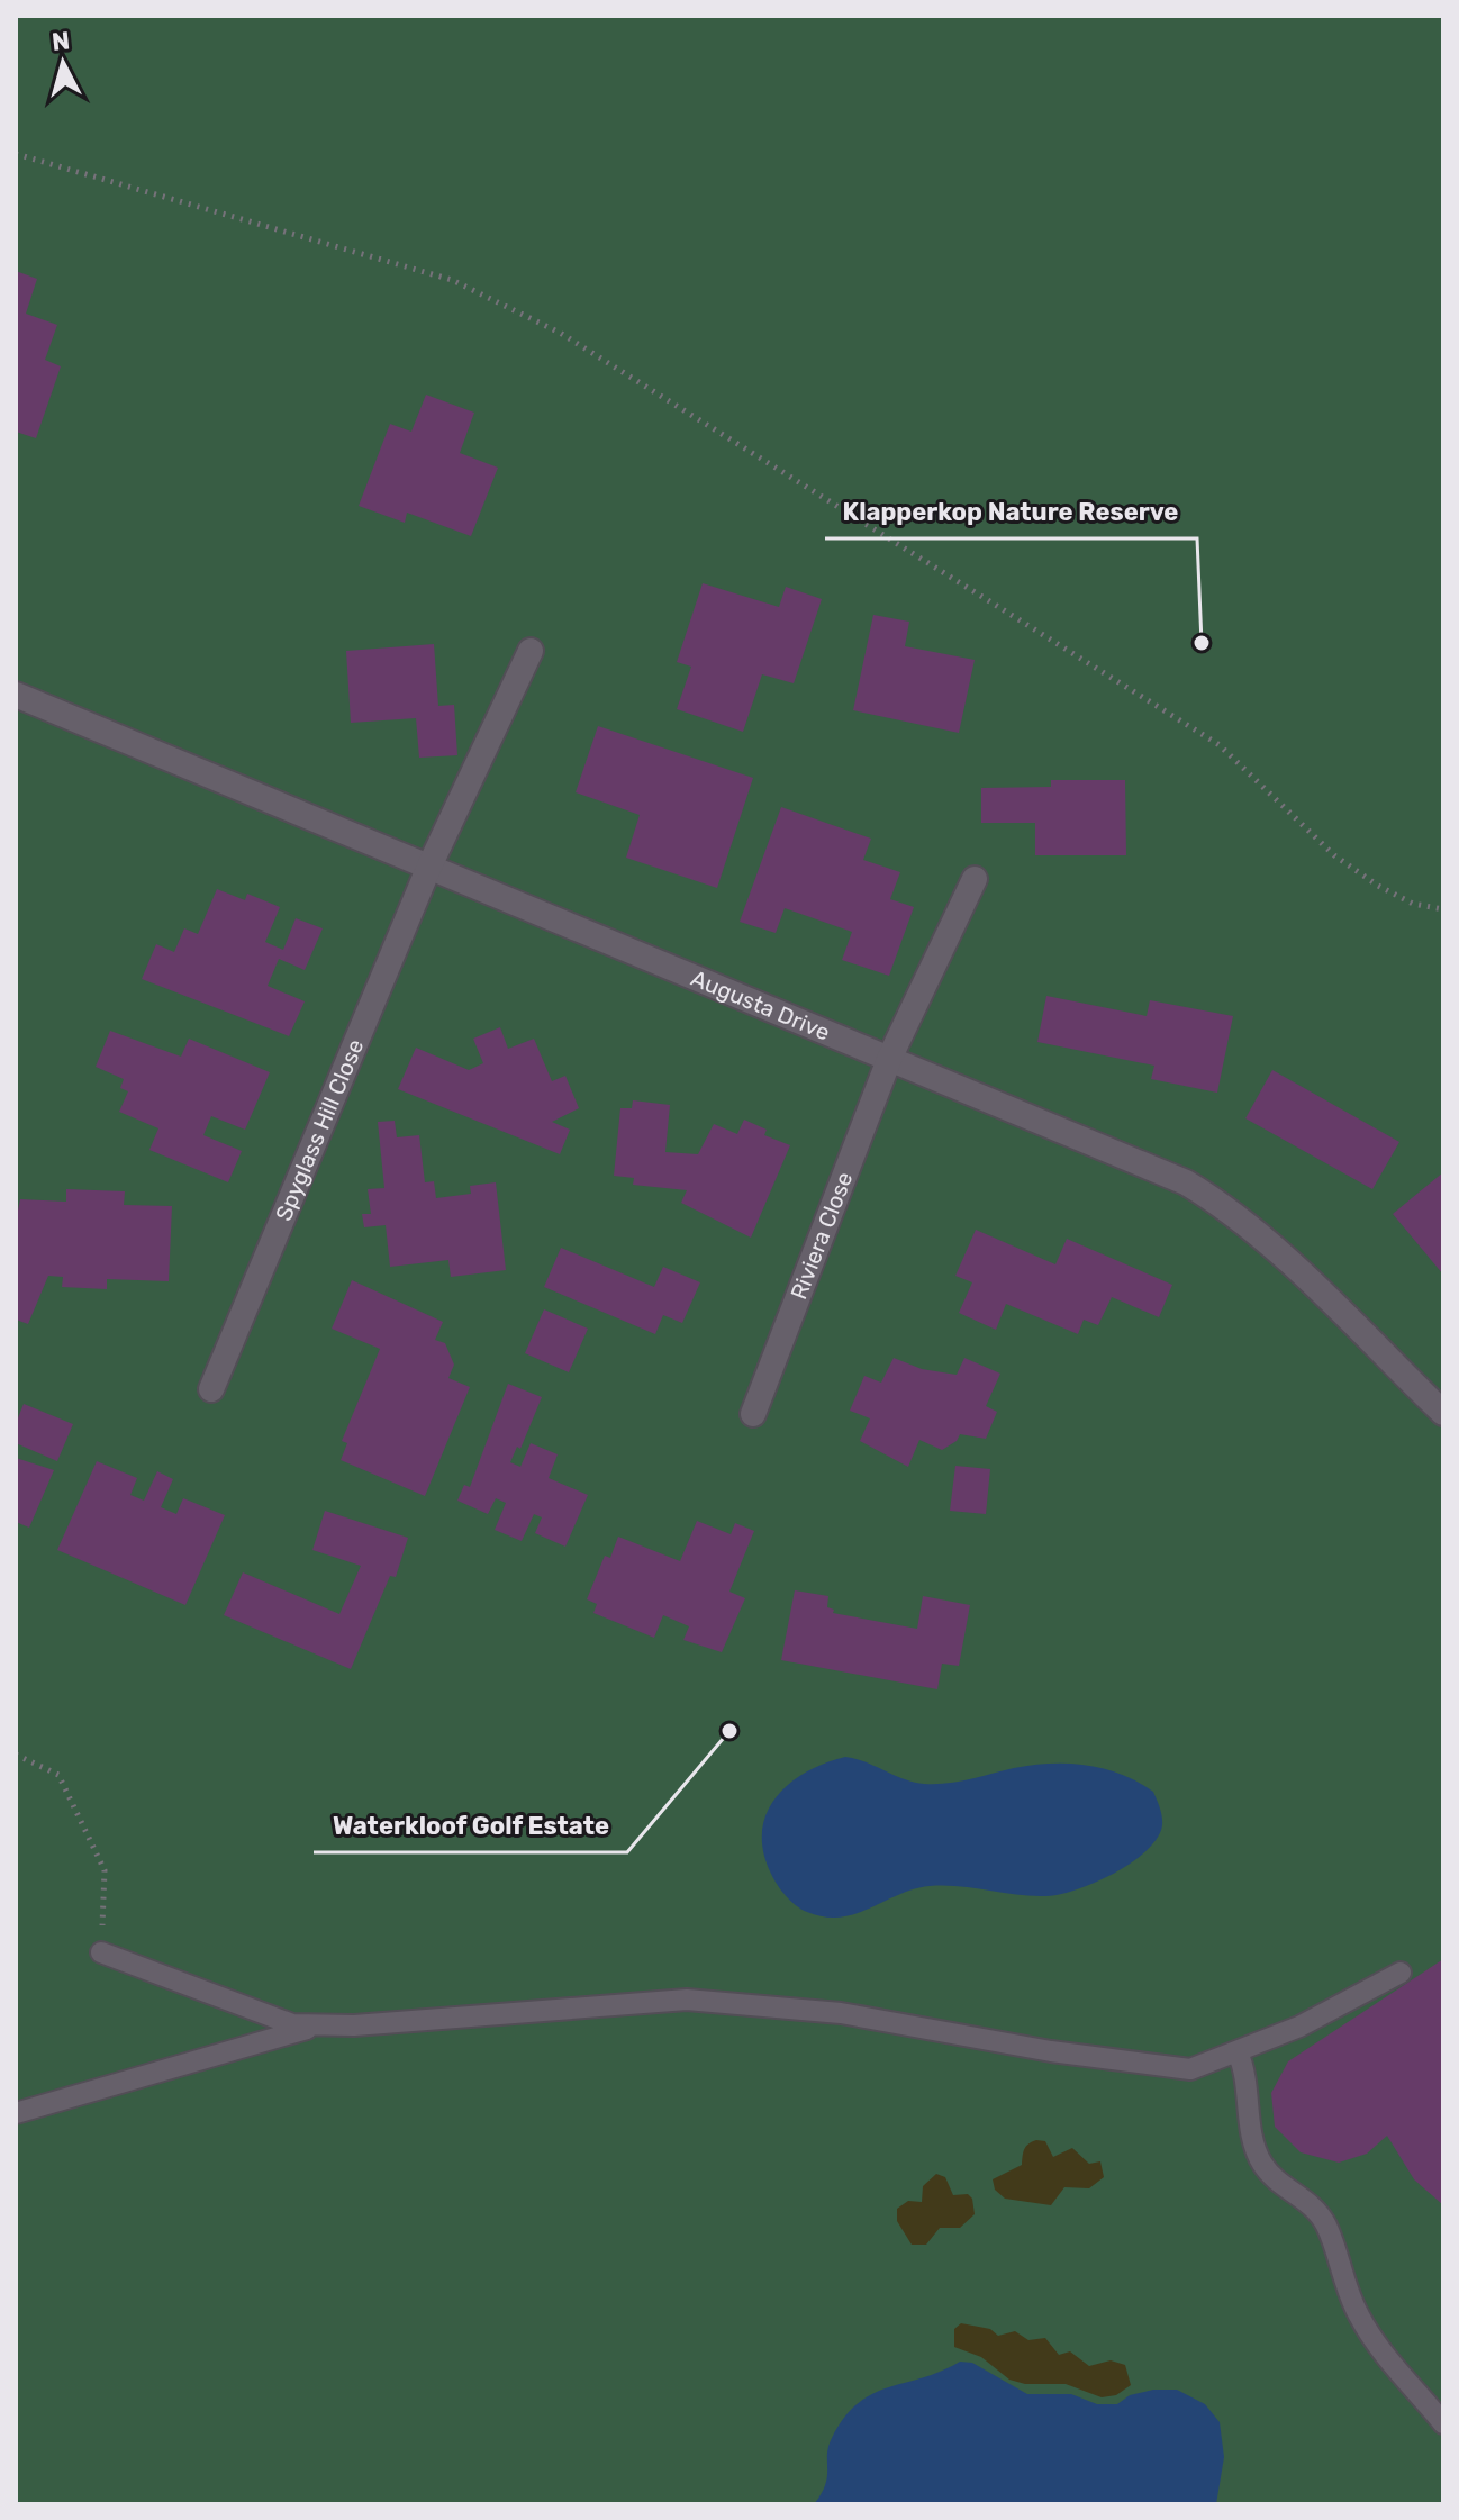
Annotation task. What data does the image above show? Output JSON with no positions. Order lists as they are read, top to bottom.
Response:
{
  "streets": {
    "street": ["Augusta Drive", "Spyglass Hill Close", "Riviera Close"]
  },
  "crossings": [
    ["Augusta Drive", "Spyglass Hill Close"],
    ["Augusta Drive", "Riviera Close"]
  ],
  "places": ["Klapperkop Nature Reserve", "Waterkloof Golf Estate"],
  "north": "top"
}
